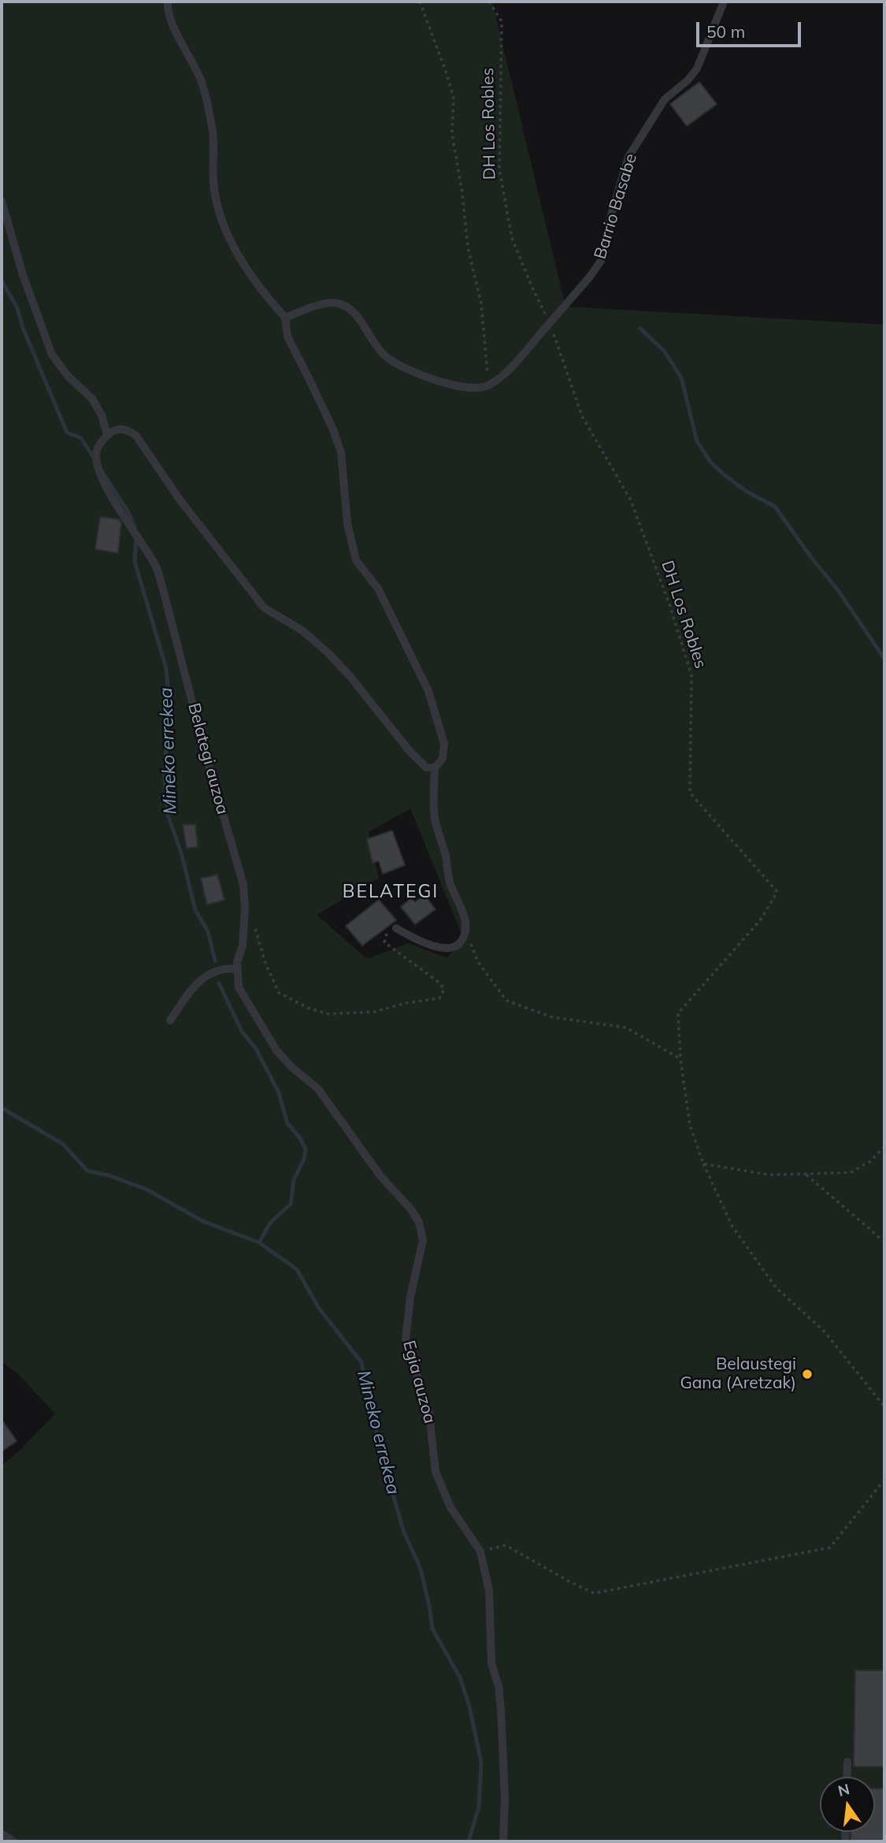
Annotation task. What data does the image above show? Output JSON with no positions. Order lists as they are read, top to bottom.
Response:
{
  "streets": {
    "lane": ["Barrio Basabe", "Belategi auzoa", "Egia auzoa"],
    "path": ["DH Los Robles"]
  },
  "crossings": [
    ["DH Los Robles", "Barrio Basabe"],
    ["Belategi auzoa", "Egia auzoa"]
  ],
  "districts": ["BELATEGI"],
  "water": ["Mineko errekea"],
  "places": ["Belaustegi Gana (Aretzak)"],
  "scale_bar": "50 m",
  "north": "top"
}
